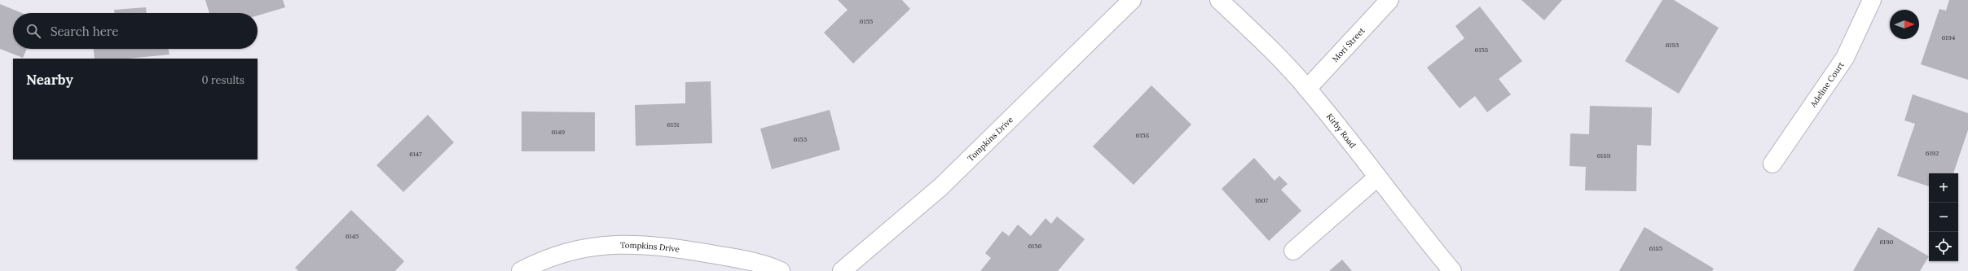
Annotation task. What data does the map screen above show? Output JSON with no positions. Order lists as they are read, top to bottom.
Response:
{
  "streets": {
    "street": [
      "Mori Street",
      "Adeline Court",
      "Kirby Road",
      "Tompkins Drive"
    ]
  },
  "crossings": [
    ["Mori Street", "Kirby Road"]
  ],
  "house_numbers": [
    "6155",
    "6194",
    "6193",
    "6158",
    "6151",
    "6149",
    "6158",
    "6153",
    "6192",
    "6147",
    "6189",
    "1607",
    "6145",
    "6190",
    "6156",
    "6185"
  ],
  "north": "right",
  "page": {
    "search": "Search here",
    "heading": ["Nearby", "0 results"],
    "map_buttons": ["+", "−"]
  }
}
